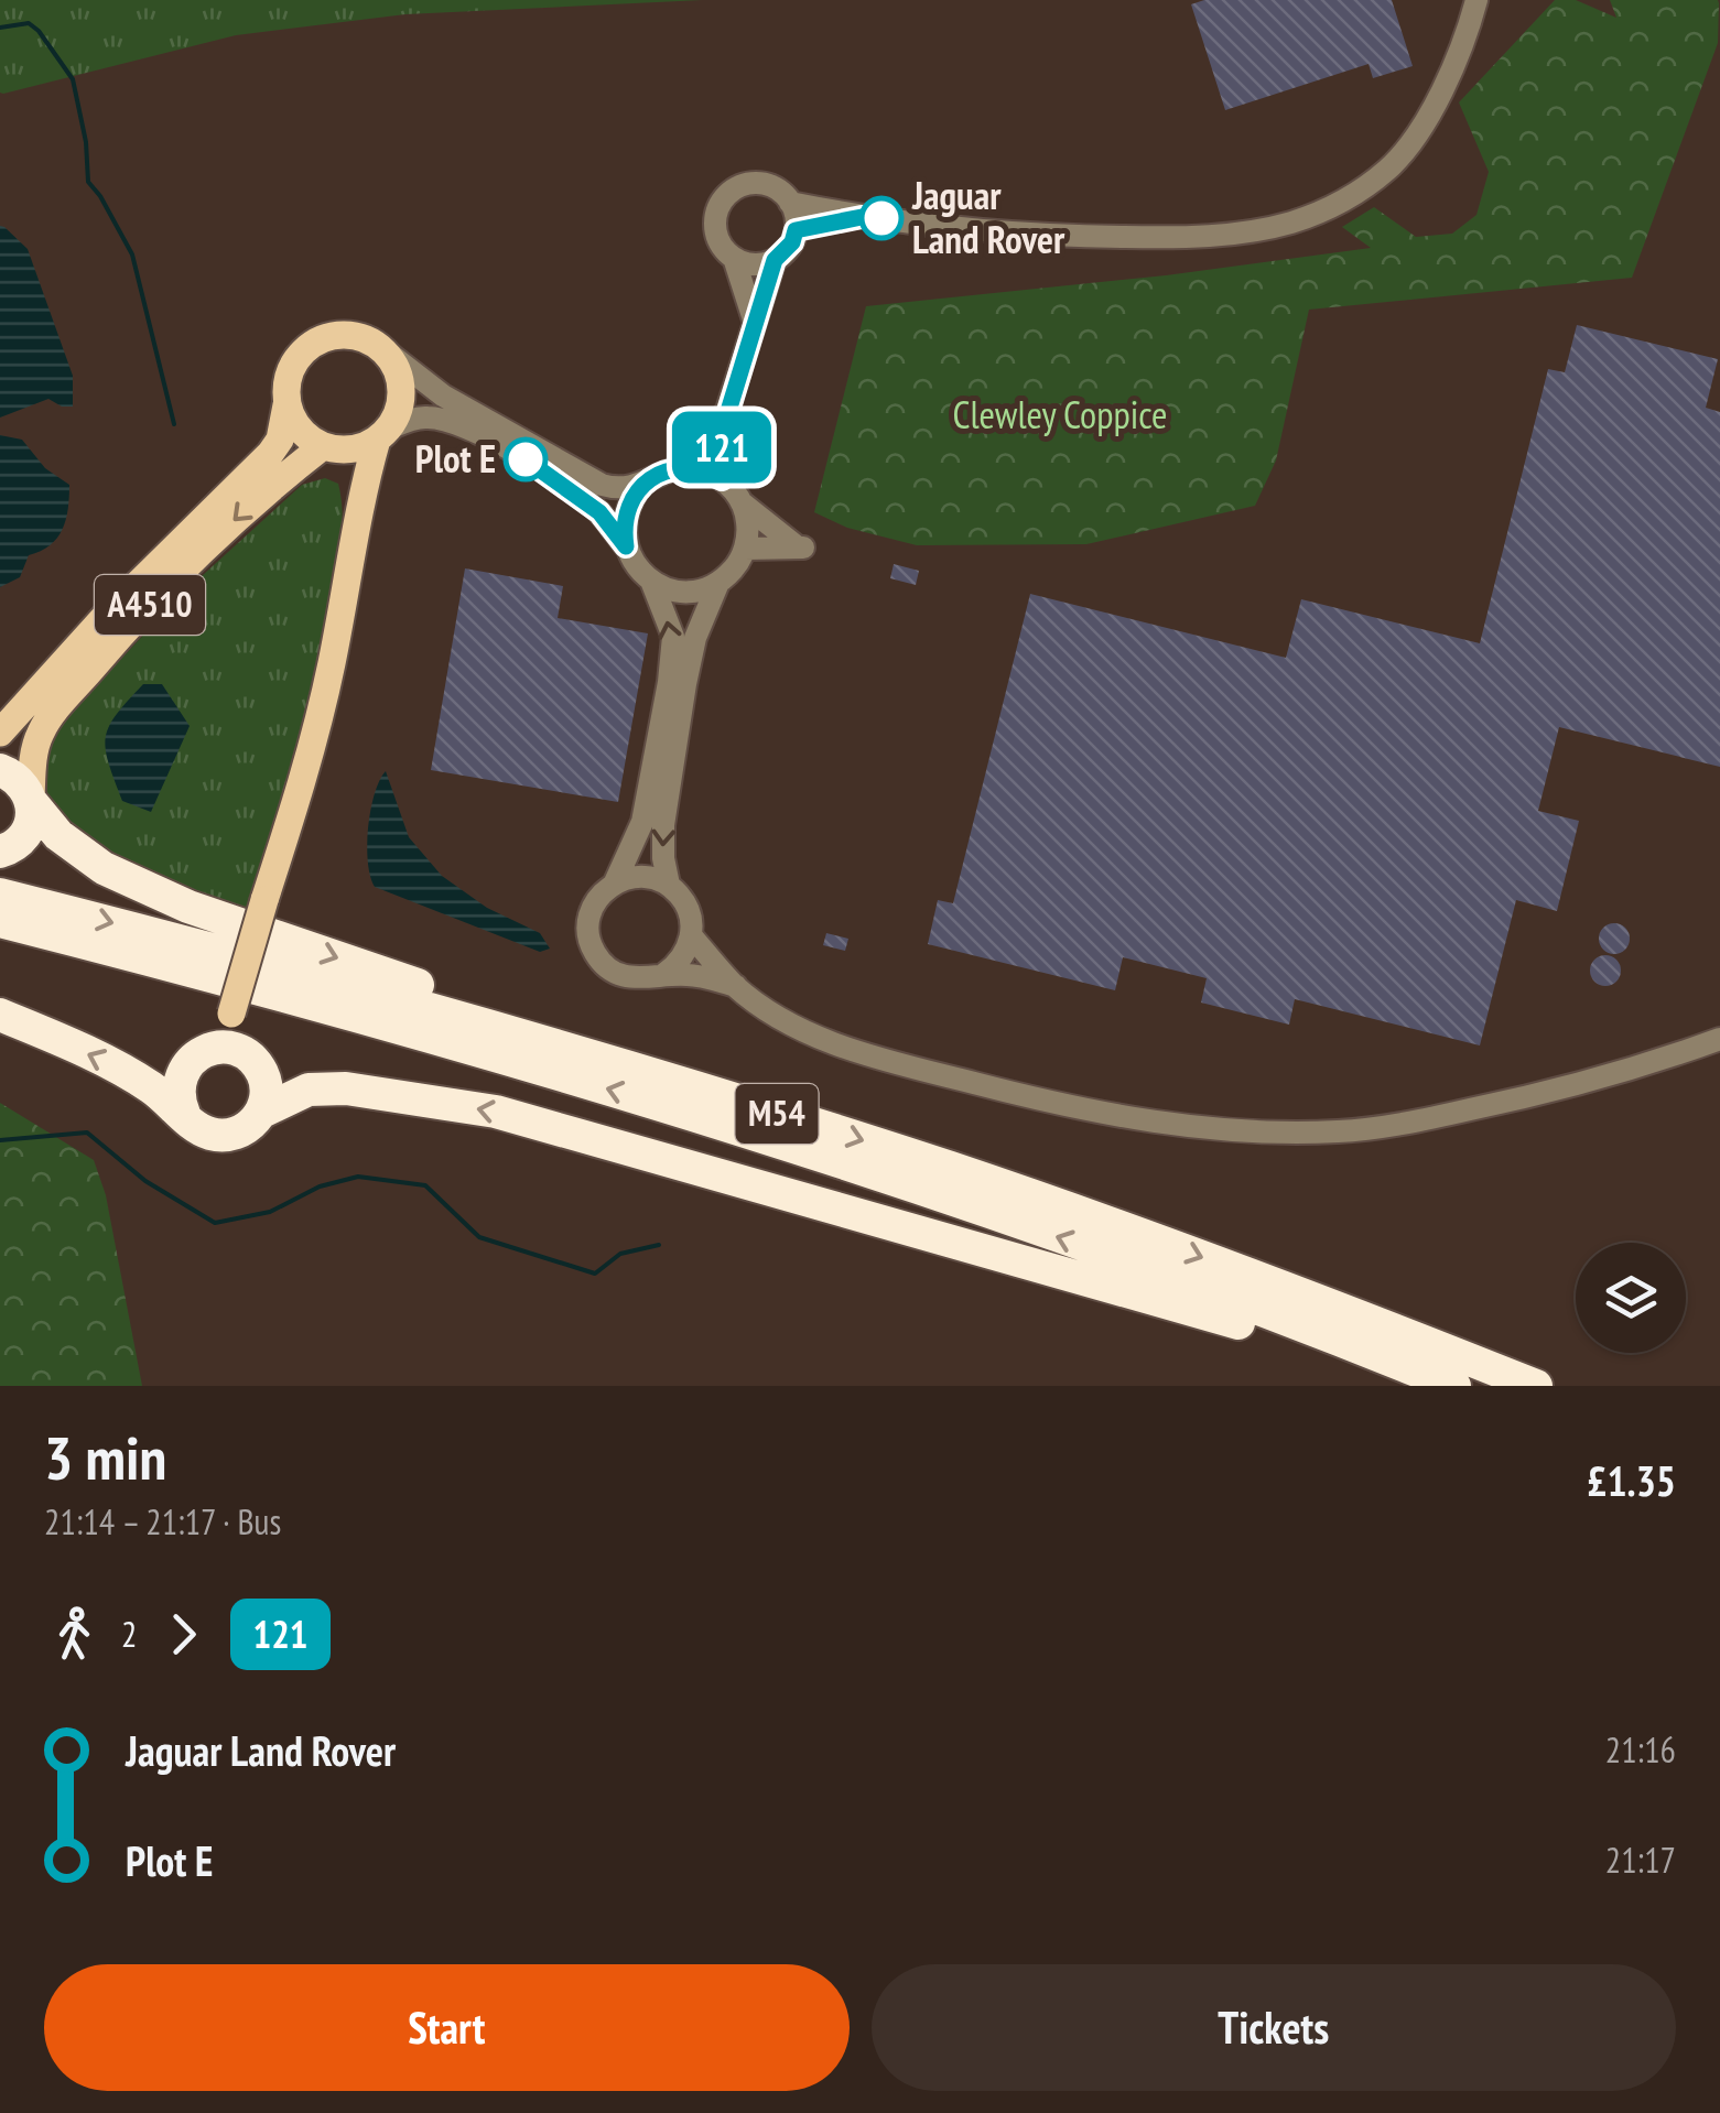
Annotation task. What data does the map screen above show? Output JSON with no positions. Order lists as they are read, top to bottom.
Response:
{
  "streets": {
    "highway": ["A4510", "M54"]
  },
  "parks": ["Clewley Coppice"],
  "places": ["Jaguar Land Rover", "Plot E"],
  "lines": ["bus line 121"],
  "page": {
    "on_map": "121",
    "heading": ["3 min", "21:14 – 21:17 · Bus", "£1.35"],
    "legs": ["2", "121"],
    "list": [
      {
        "name": "Jaguar Land Rover",
        "value": "21:16"
      },
      {
        "name": "Plot E",
        "value": "21:17"
      }
    ],
    "buttons": ["Start", "Tickets"]
  }
}
